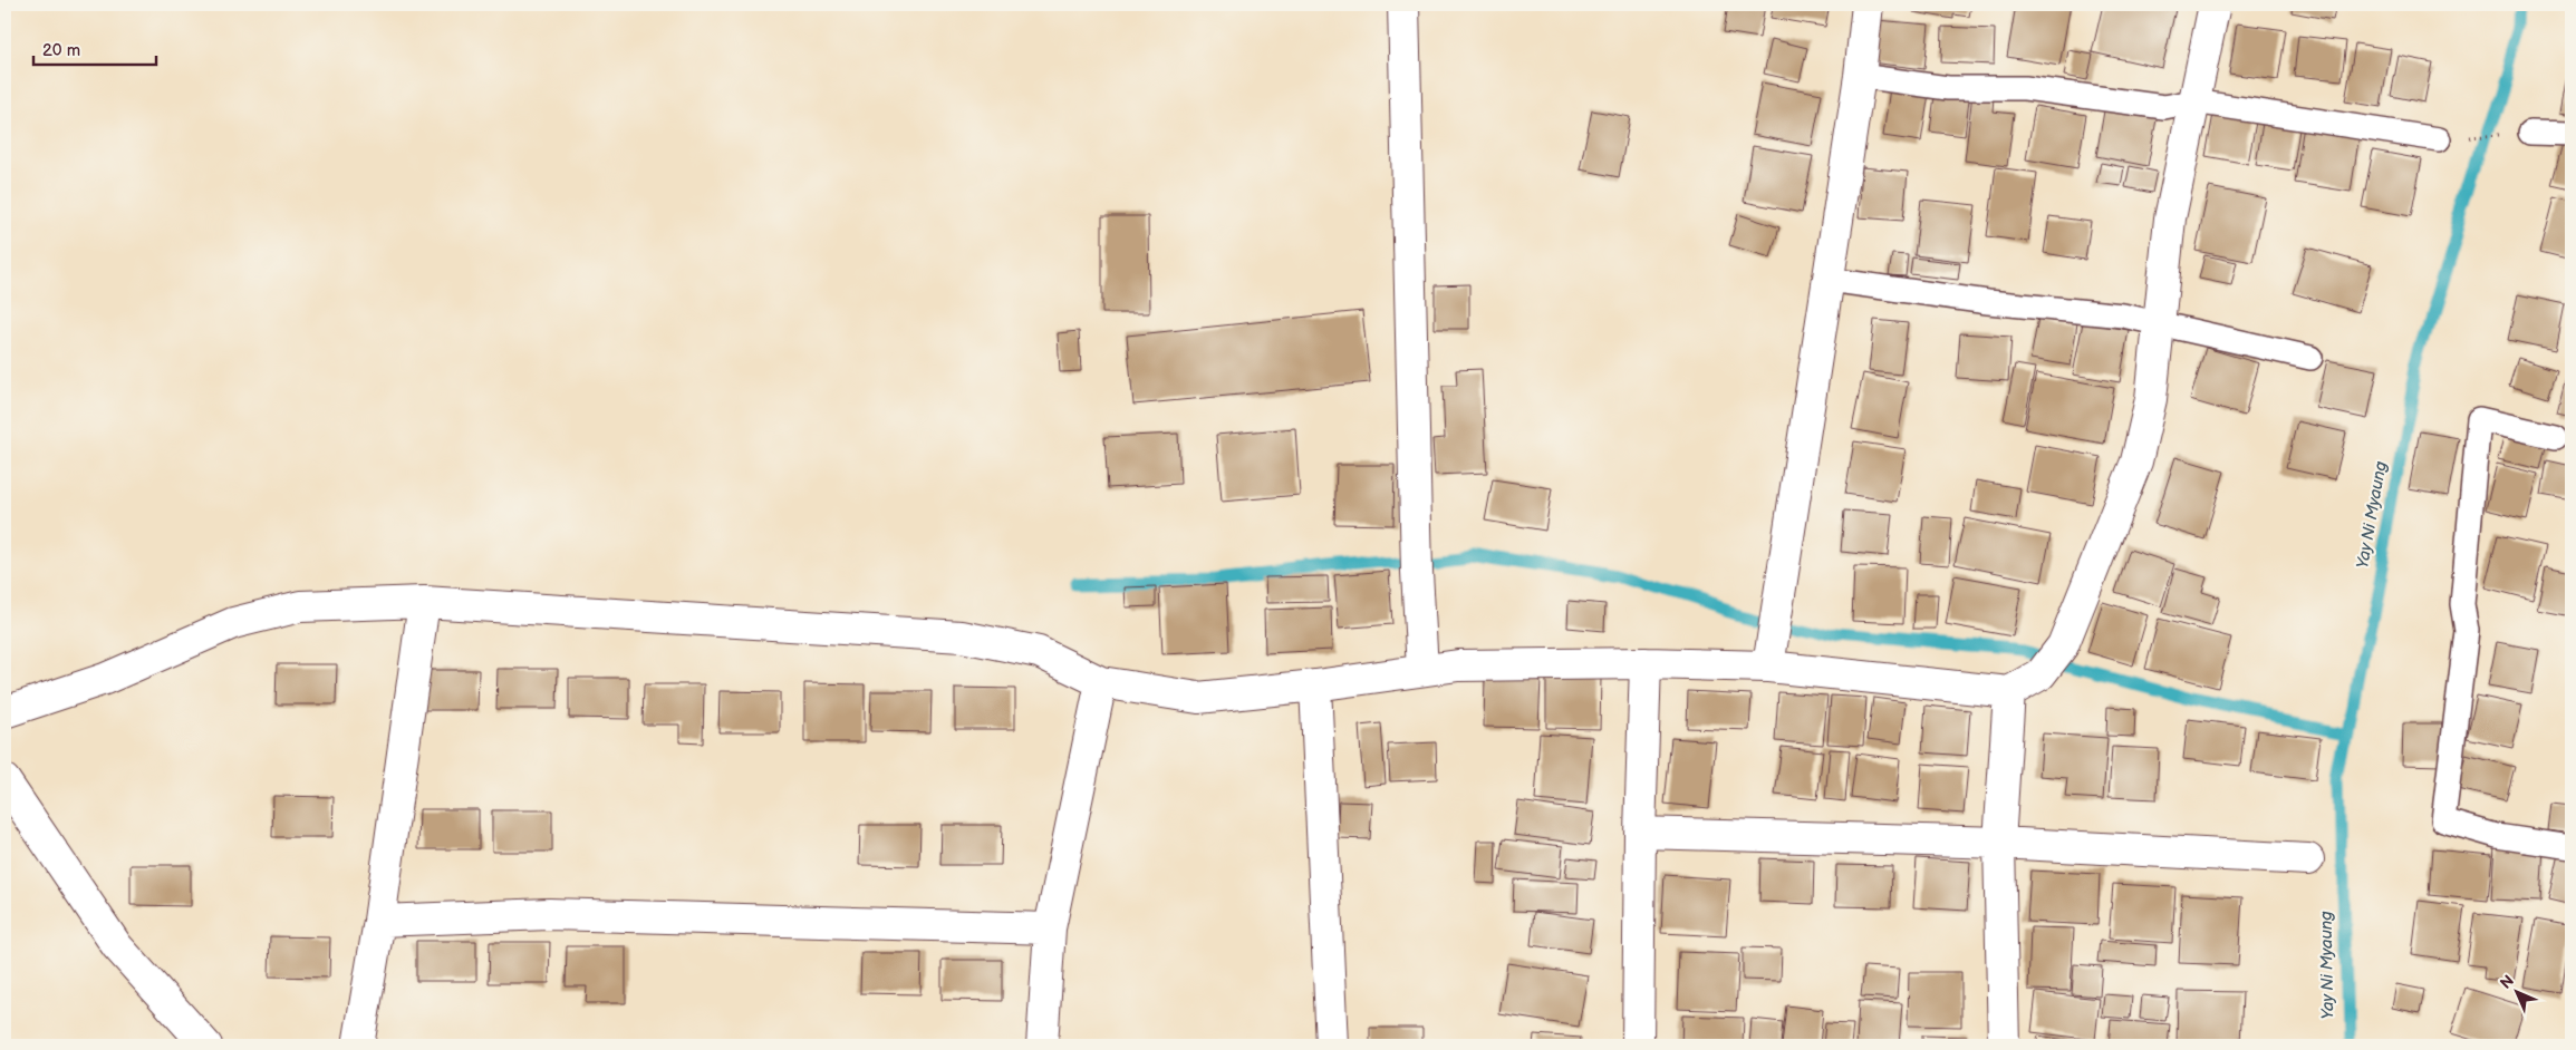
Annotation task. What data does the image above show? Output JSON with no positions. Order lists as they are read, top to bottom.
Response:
{
  "water": ["Yay Ni Myaung"],
  "scale_bar": "20 m",
  "north": "top left"
}
